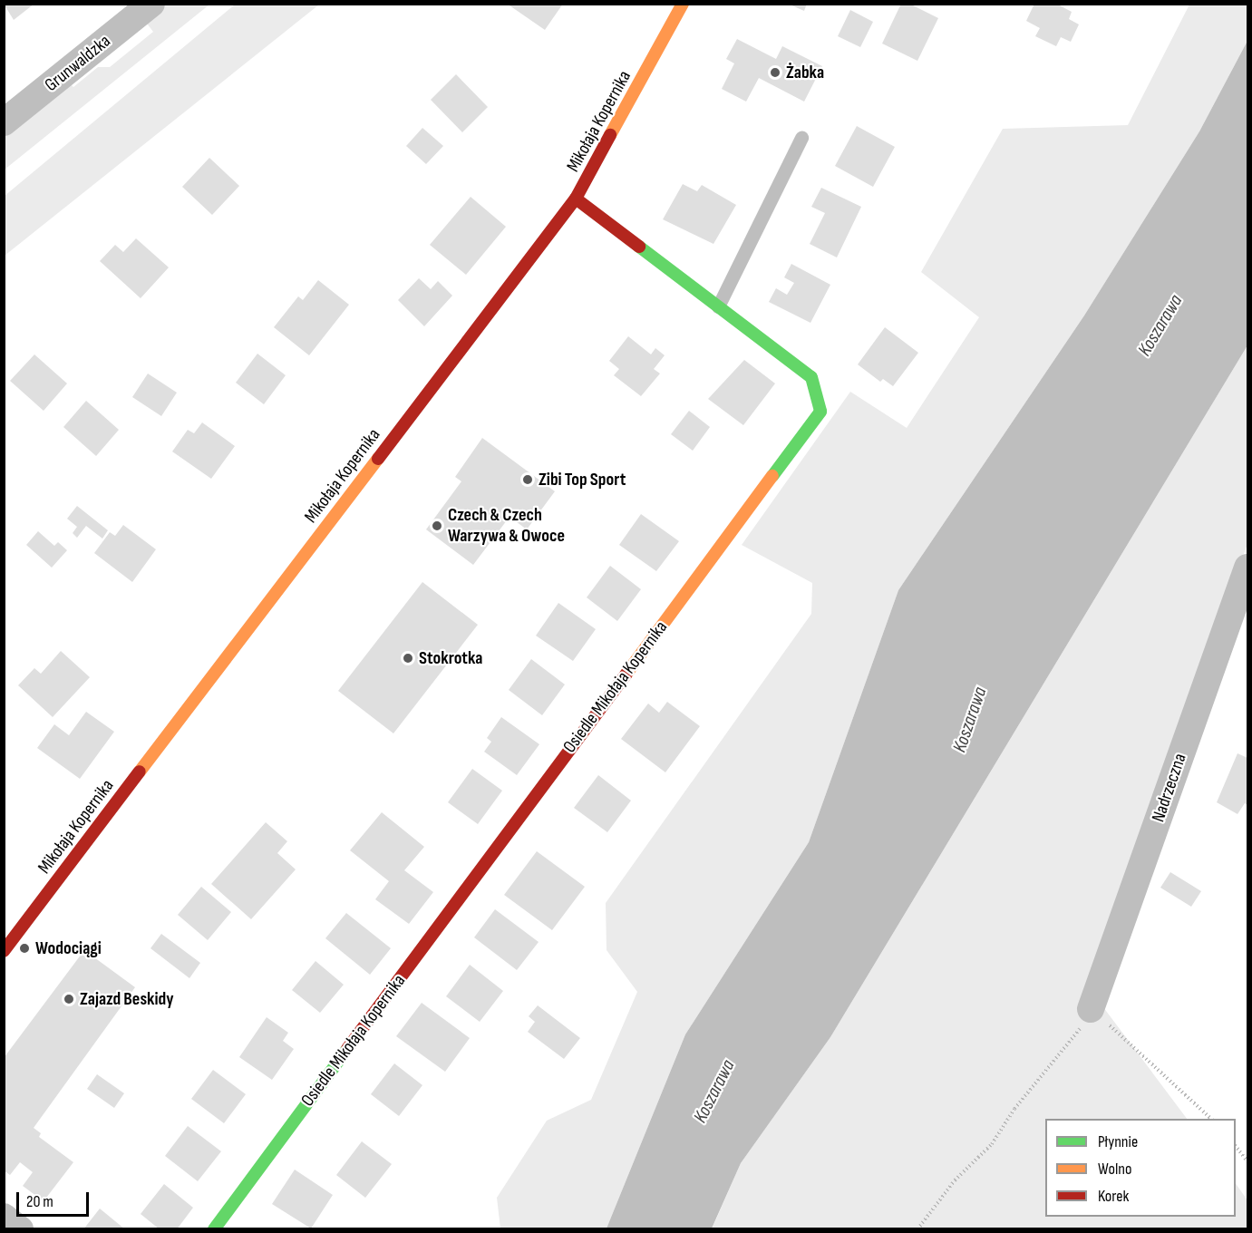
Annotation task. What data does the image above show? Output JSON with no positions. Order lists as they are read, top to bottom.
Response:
{
  "streets": {
    "street": [
      "Grunwaldzka",
      "Mikołaja Kopernika",
      "Osiedle Mikołaja Kopernika",
      "Nadrzeczna"
    ]
  },
  "crossings": [
    ["Mikołaja Kopernika", "Osiedle Mikołaja Kopernika"]
  ],
  "water": ["Koszarawa"],
  "places": [
    "Żabka",
    "Zibi Top Sport",
    "Czech & Czech Warzywa & Owoce",
    "Stokrotka",
    "Wodociągi",
    "Zajazd Beskidy"
  ],
  "legend": ["Płynnie", "Wolno", "Korek"],
  "scale_bar": "20 m"
}
